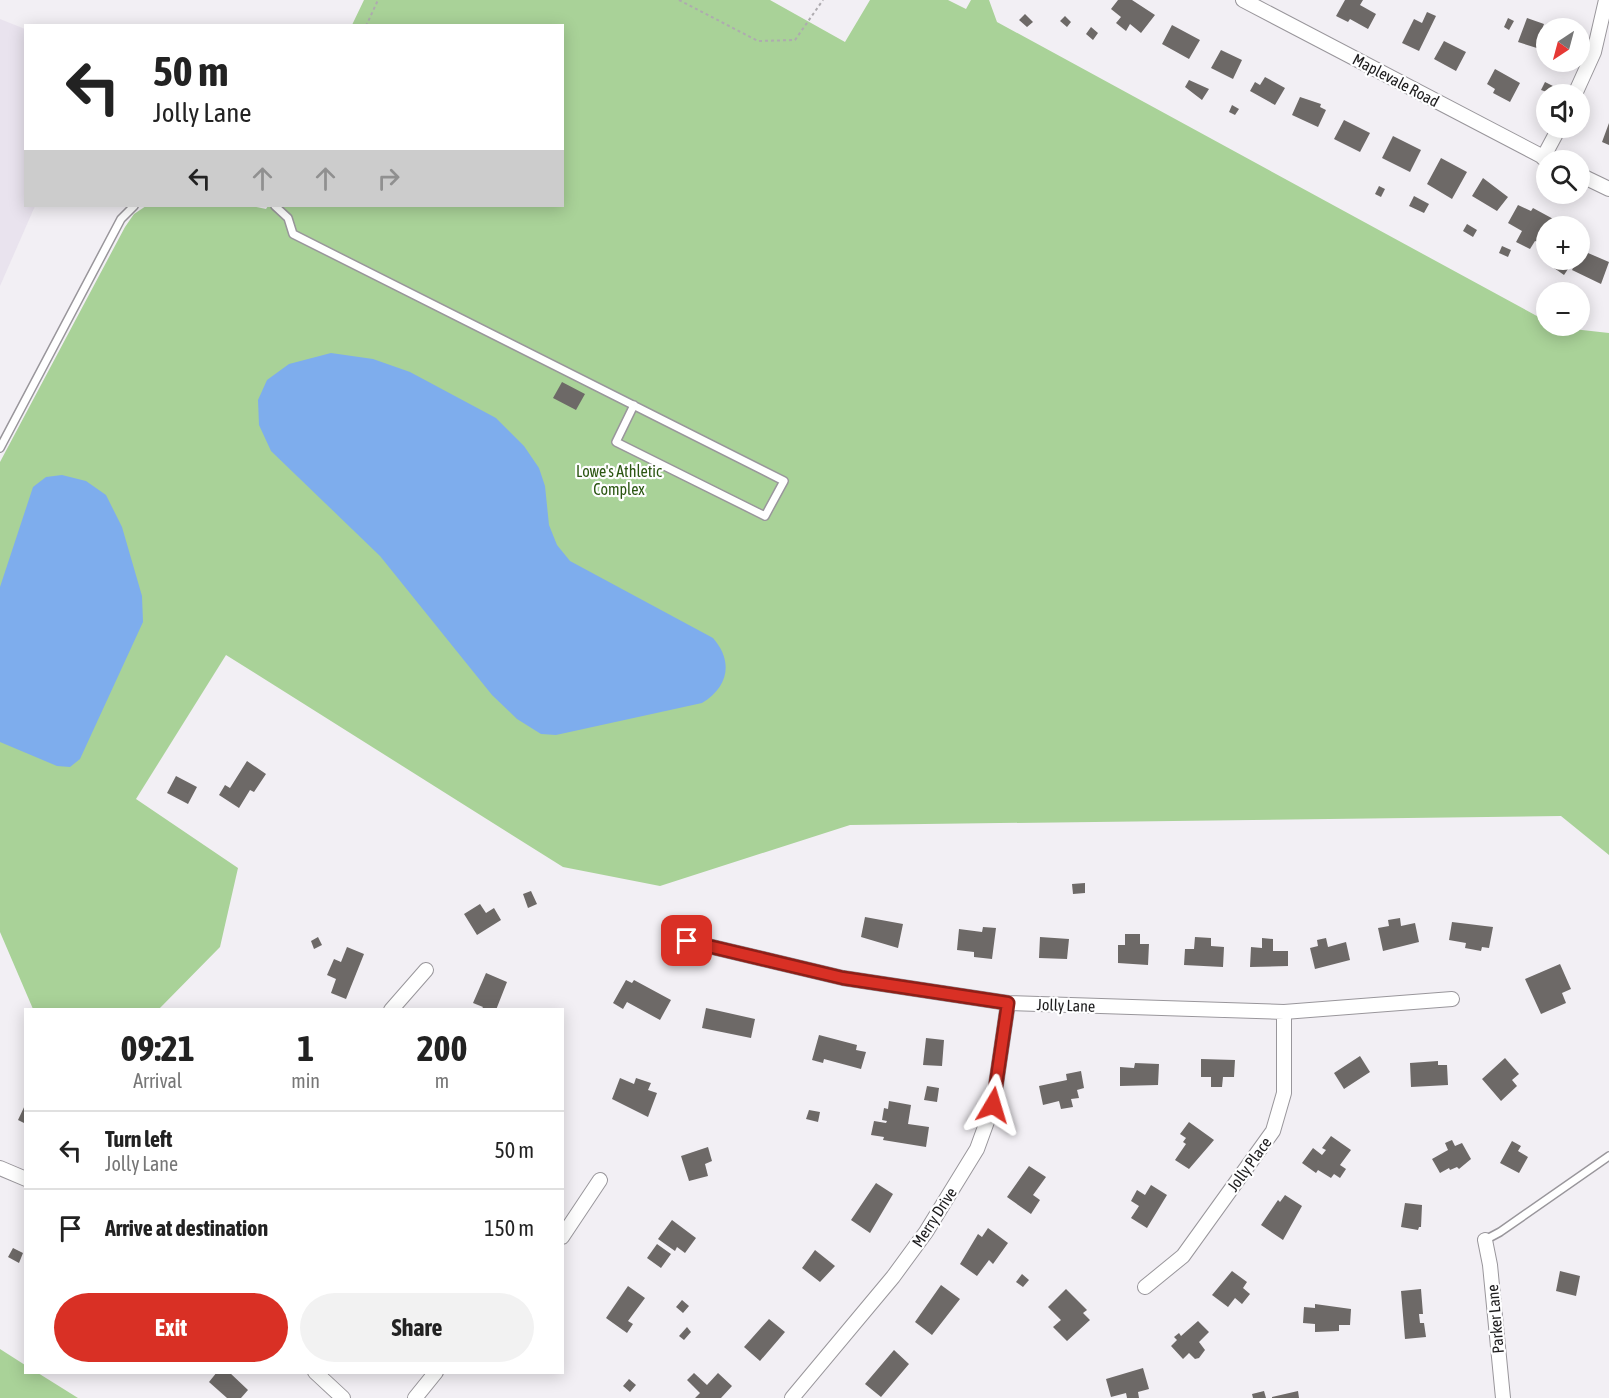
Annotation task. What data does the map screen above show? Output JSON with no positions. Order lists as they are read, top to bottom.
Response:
{
  "streets": {
    "street": [
      "Maplevale Road",
      "Jolly Lane",
      "Jolly Place",
      "Merry Drive",
      "Parker Lane"
    ]
  },
  "crossings": [
    ["Jolly Lane", "Jolly Place"],
    ["Jolly Lane", "Merry Drive"]
  ],
  "parks": ["Lowe's Athletic Complex"],
  "north": "bottom left",
  "page": {
    "map_buttons": ["+", "−"],
    "turn": ["50 m", "Jolly Lane"],
    "eta": [
      "09:21",
      "Arrival",
      "1",
      "min",
      "200",
      "m"
    ],
    "list": [
      {
        "name": "Turn left",
        "note": "Jolly Lane",
        "value": "50 m"
      },
      {
        "name": "Arrive at destination",
        "value": "150 m"
      }
    ],
    "buttons": ["Exit", "Share"]
  }
}
